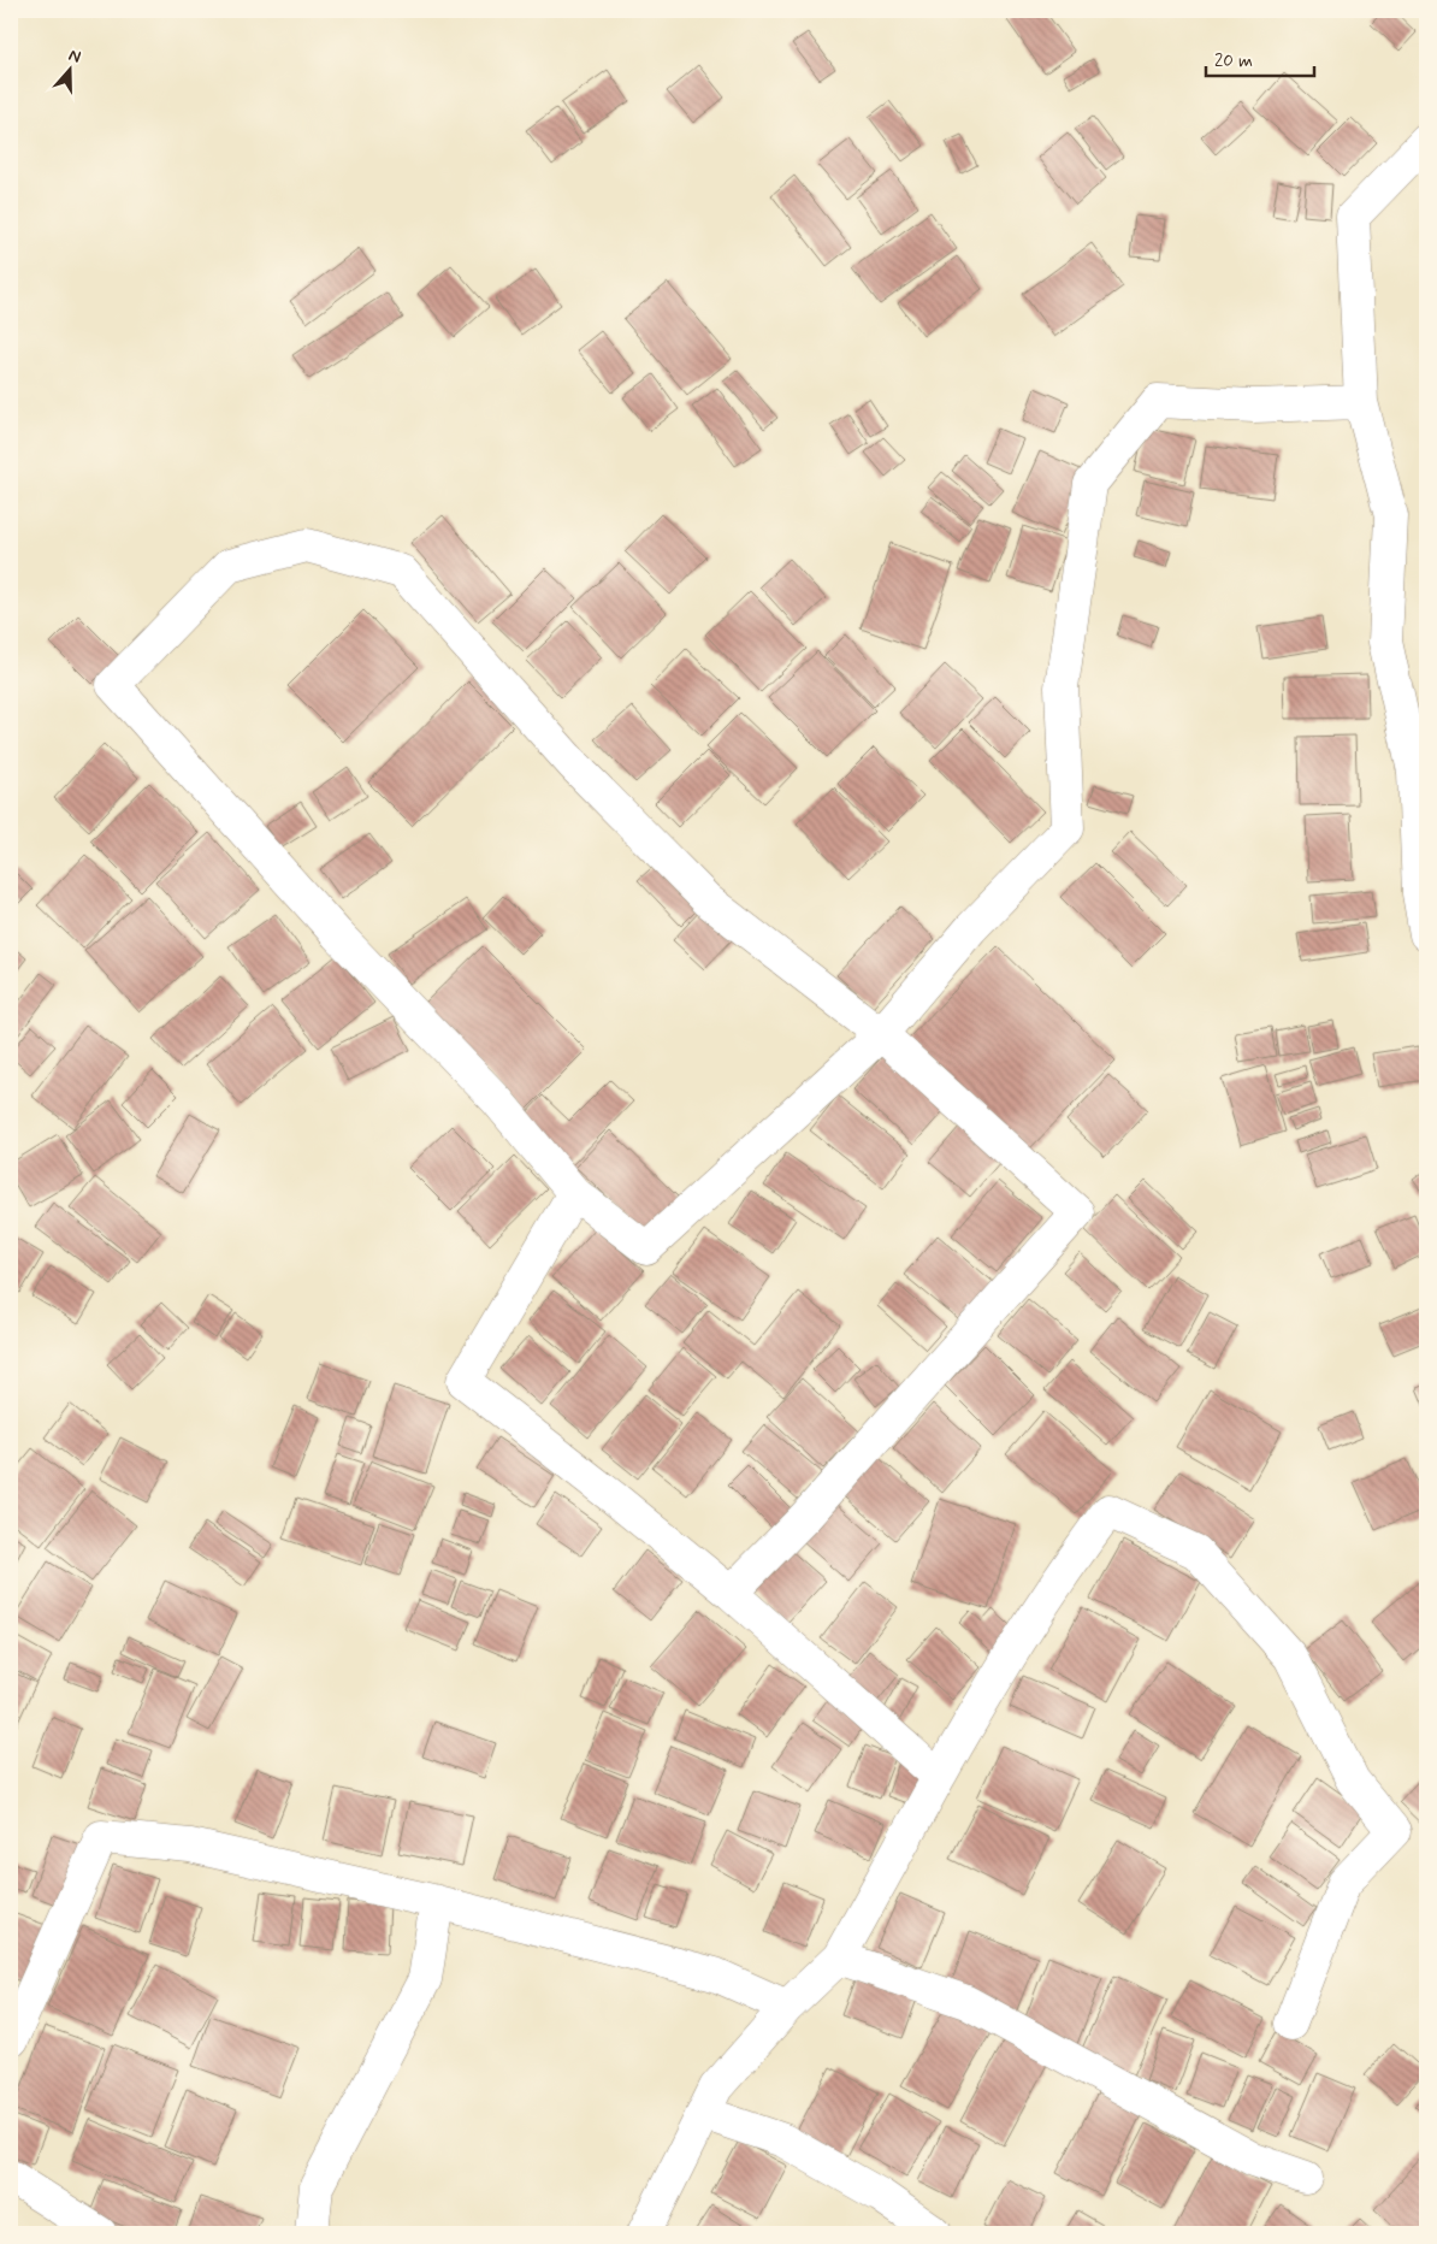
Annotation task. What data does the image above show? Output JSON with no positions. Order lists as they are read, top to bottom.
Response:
{
  "scale_bar": "20 m",
  "north": "top"
}
